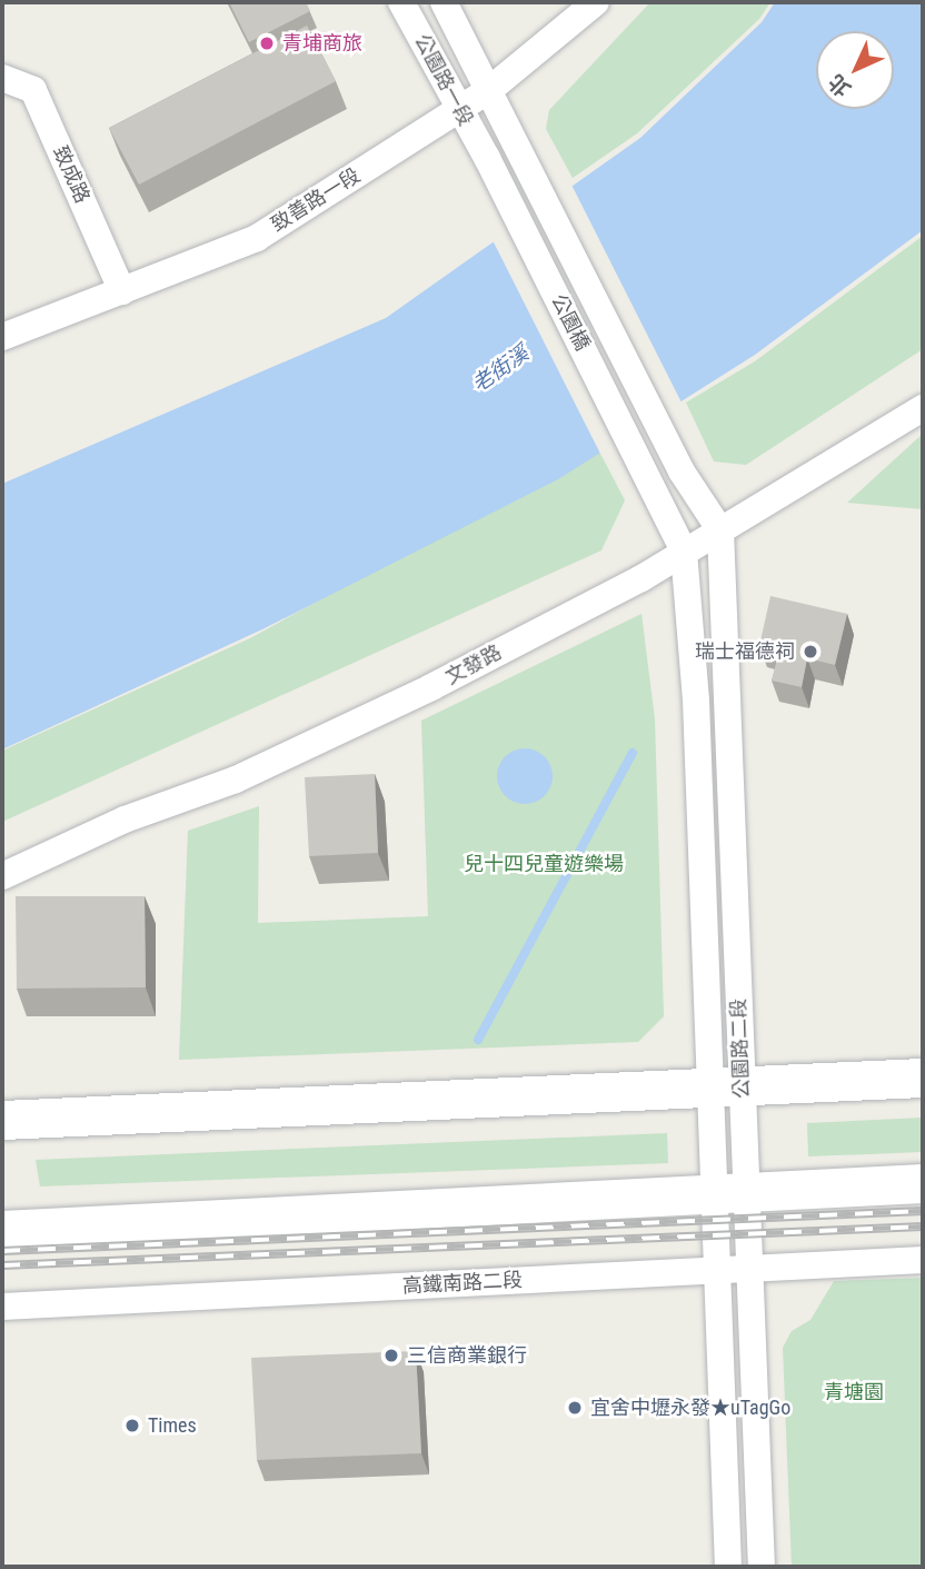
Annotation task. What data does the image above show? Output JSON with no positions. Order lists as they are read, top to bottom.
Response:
{
  "streets": {
    "street": [
      "公園路一段",
      "致成路",
      "致善路一段",
      "公園橋",
      "文發路",
      "公園路二段",
      "高鐵南路二段"
    ]
  },
  "crossings": [
    ["公園路一段", "致善路一段"],
    ["公園路一段", "公園橋"],
    ["致成路", "致善路一段"],
    ["公園橋", "文發路"],
    ["公園橋", "公園路二段"],
    ["文發路", "公園路二段"],
    ["公園路二段", "高鐵南路二段"]
  ],
  "water": ["老街溪"],
  "parks": ["兒十四兒童遊樂場", "青塘園"],
  "places": [
    "青埔商旅",
    "瑞士福德祠",
    "三信商業銀行",
    "宜舍中壢永發★uTagGo",
    "Times"
  ],
  "north": "bottom left"
}
